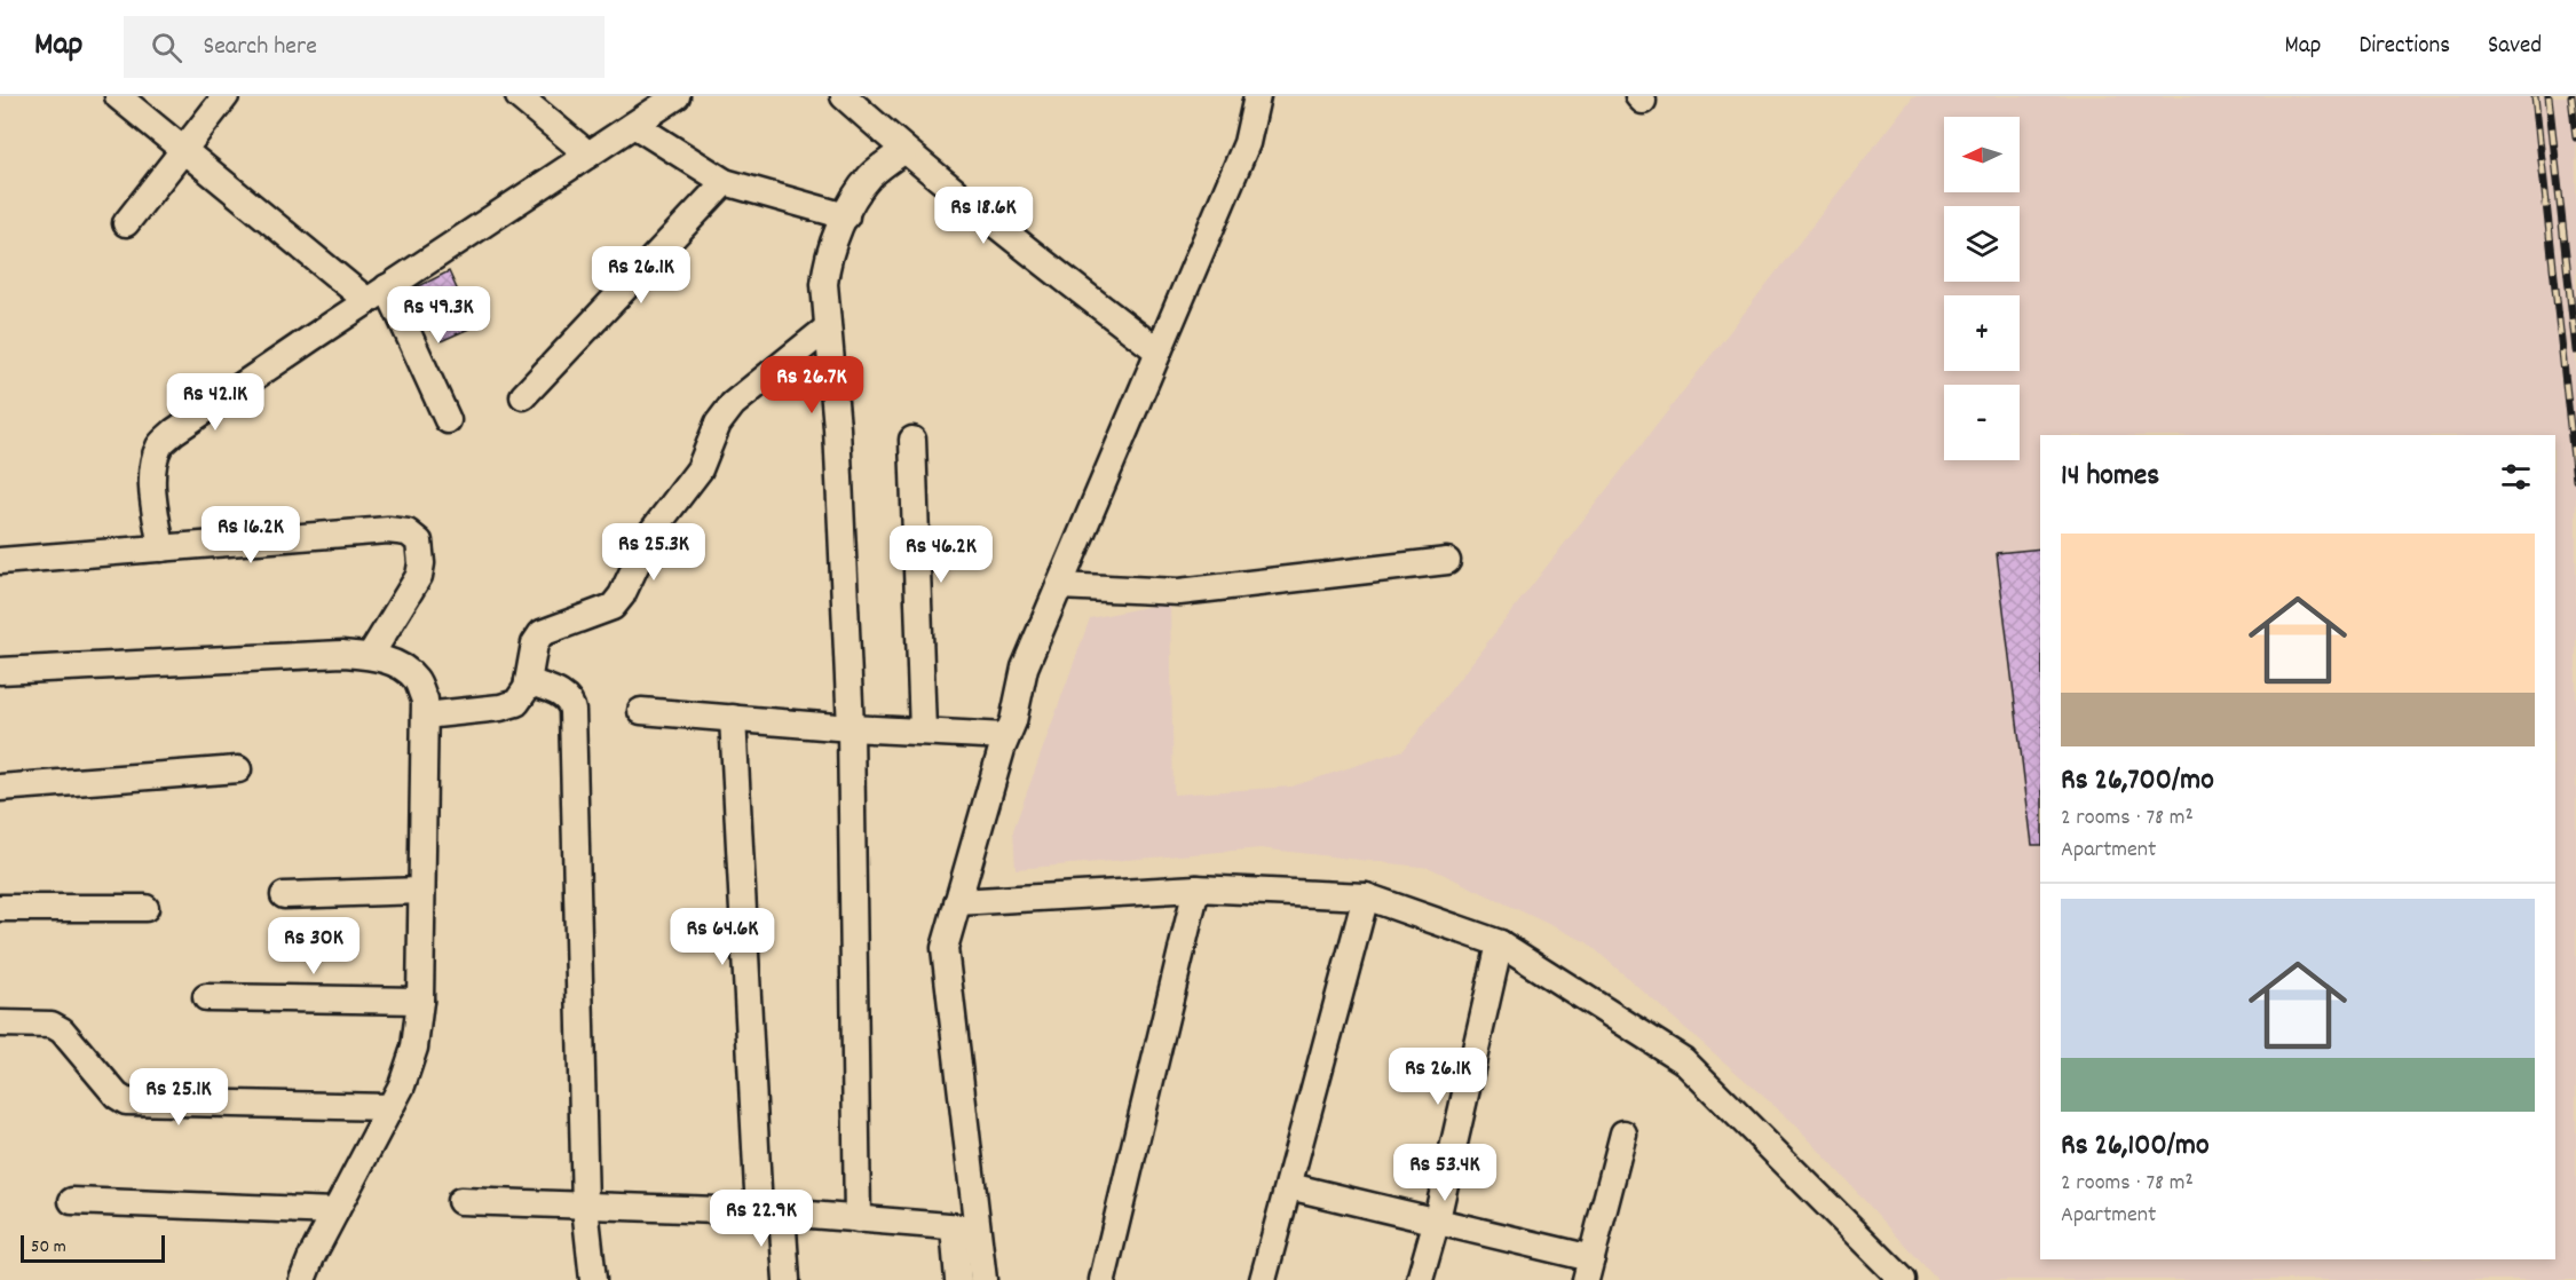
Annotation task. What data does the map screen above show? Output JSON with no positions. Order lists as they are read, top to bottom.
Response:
{
  "scale_bar": "50 m",
  "north": "left",
  "page": {
    "header": "Map",
    "search": "Search here",
    "nav": ["Map", "Directions", "Saved"],
    "map_buttons": ["+", "−"],
    "price": [
      "Rs 18.6K",
      "Rs 26.1K",
      "Rs 49.3K",
      "Rs 26.7K",
      "Rs 42.1K",
      "Rs 16.2K",
      "Rs 25.3K",
      "Rs 46.2K",
      "Rs 64.6K",
      "Rs 30K",
      "Rs 26.1K",
      "Rs 25.1K",
      "Rs 53.4K",
      "Rs 22.9K"
    ],
    "heading": "14 homes",
    "list": [
      {
        "name": "Rs 26,700/mo",
        "note": "2 rooms · 78 m² · Apartment"
      },
      {
        "name": "Rs 26,100/mo",
        "note": "2 rooms · 78 m² · Apartment"
      }
    ],
    "scale": "50 m"
  }
}
